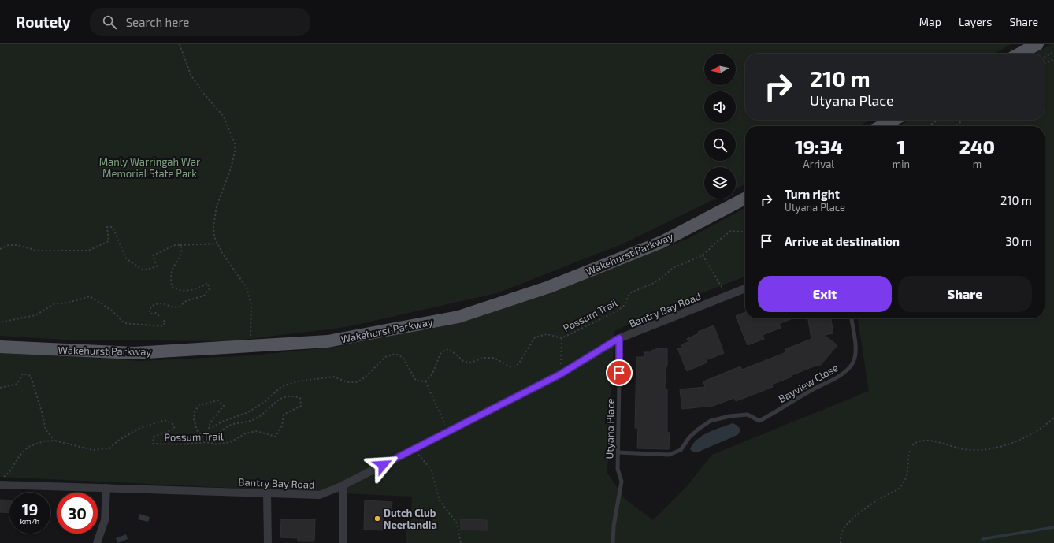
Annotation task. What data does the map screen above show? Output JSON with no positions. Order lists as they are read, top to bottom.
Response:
{
  "streets": {
    "main road": ["Wakehurst Parkway"],
    "street": ["Bantry Bay Road"],
    "lane": ["Bayview Close", "Utyana Place"],
    "path": ["Possum Trail"]
  },
  "crossings": [
    ["Bantry Bay Road", "Possum Trail"],
    ["Bantry Bay Road", "Utyana Place"],
    ["Bayview Close", "Utyana Place"]
  ],
  "parks": ["Manly Warringah War Memorial State Park"],
  "places": ["Dutch Club Neerlandia"],
  "north": "left",
  "page": {
    "header": "Routely",
    "search": "Search here",
    "nav": ["Map", "Layers", "Share"],
    "turn": ["210 m", "Utyana Place"],
    "eta": [
      "19:34",
      "Arrival",
      "1",
      "min",
      "240",
      "m"
    ],
    "list": [
      {
        "name": "Turn right",
        "note": "Utyana Place",
        "value": "210 m"
      },
      {
        "name": "Arrive at destination",
        "value": "30 m"
      }
    ],
    "buttons": ["Exit", "Share"],
    "speed": "19 km/h",
    "limit": "30"
  }
}
